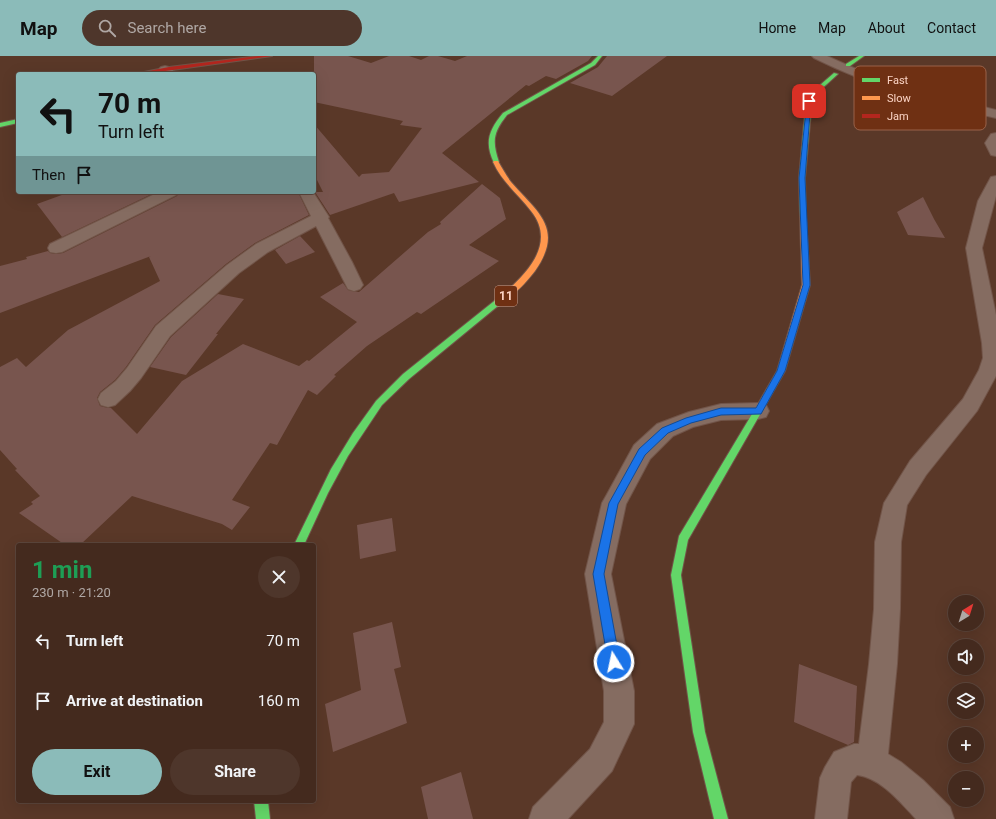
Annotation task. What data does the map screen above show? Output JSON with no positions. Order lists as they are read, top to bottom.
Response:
{
  "streets": {
    "main road": ["11"]
  },
  "legend": ["Fast", "Slow", "Jam"],
  "north": "top right",
  "page": {
    "header": "Map",
    "search": "Search here",
    "nav": [
      "Home",
      "Map",
      "About",
      "Contact"
    ],
    "turn": ["70 m", "Turn left"],
    "then": "Then",
    "heading": ["1 min", "230 m · 21:20"],
    "map_buttons": ["+", "−"],
    "list": [
      {
        "name": "Turn left",
        "value": "70 m"
      },
      {
        "name": "Arrive at destination",
        "value": "160 m"
      }
    ],
    "buttons": ["Exit", "Share"]
  }
}
